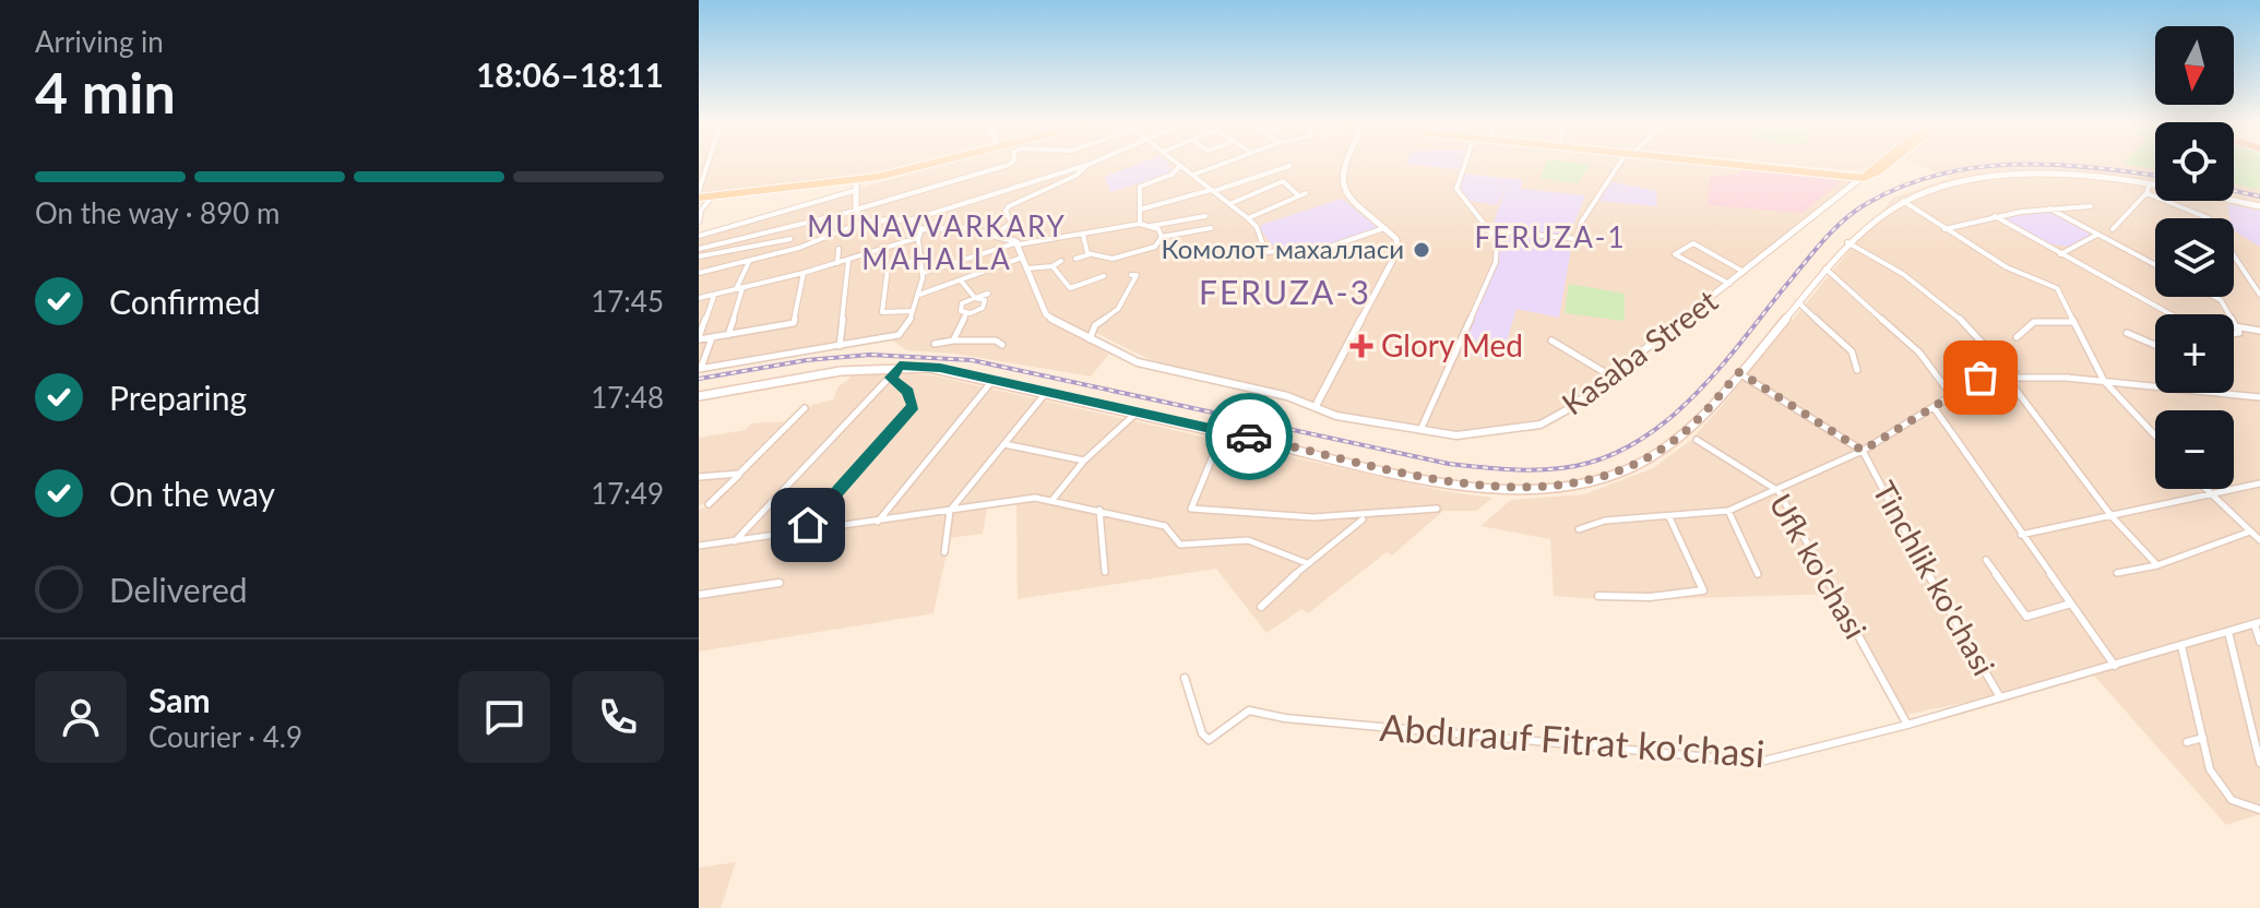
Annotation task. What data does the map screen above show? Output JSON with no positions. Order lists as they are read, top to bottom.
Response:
{
  "streets": {
    "street": [
      "Kasaba Street",
      "Ufk ko'chasi",
      "Tinchlik ko'chasi",
      "Abdurauf Fitrat ko'chasi"
    ]
  },
  "crossings": [
    ["Ufk ko'chasi", "Abdurauf Fitrat ko'chasi"],
    ["Tinchlik ko'chasi", "Abdurauf Fitrat ko'chasi"]
  ],
  "districts": ["MUNAVVARKARY MAHALLA", "FERUZA-1", "FERUZA-3"],
  "places": {
    "other": ["Комолот махалласи"],
    "health": ["Glory Med"]
  },
  "north": "bottom",
  "page": {
    "heading": ["4 min", "Arriving in", "18:06–18:11"],
    "panel": ["Sam", "Courier · 4.9"],
    "map_buttons": ["+", "−"],
    "bar": "On the way · 890 m",
    "list": [
      ["Confirmed", "17:45"],
      ["Preparing", "17:48"],
      ["On the way", "17:49"],
      "Delivered"
    ]
  }
}
